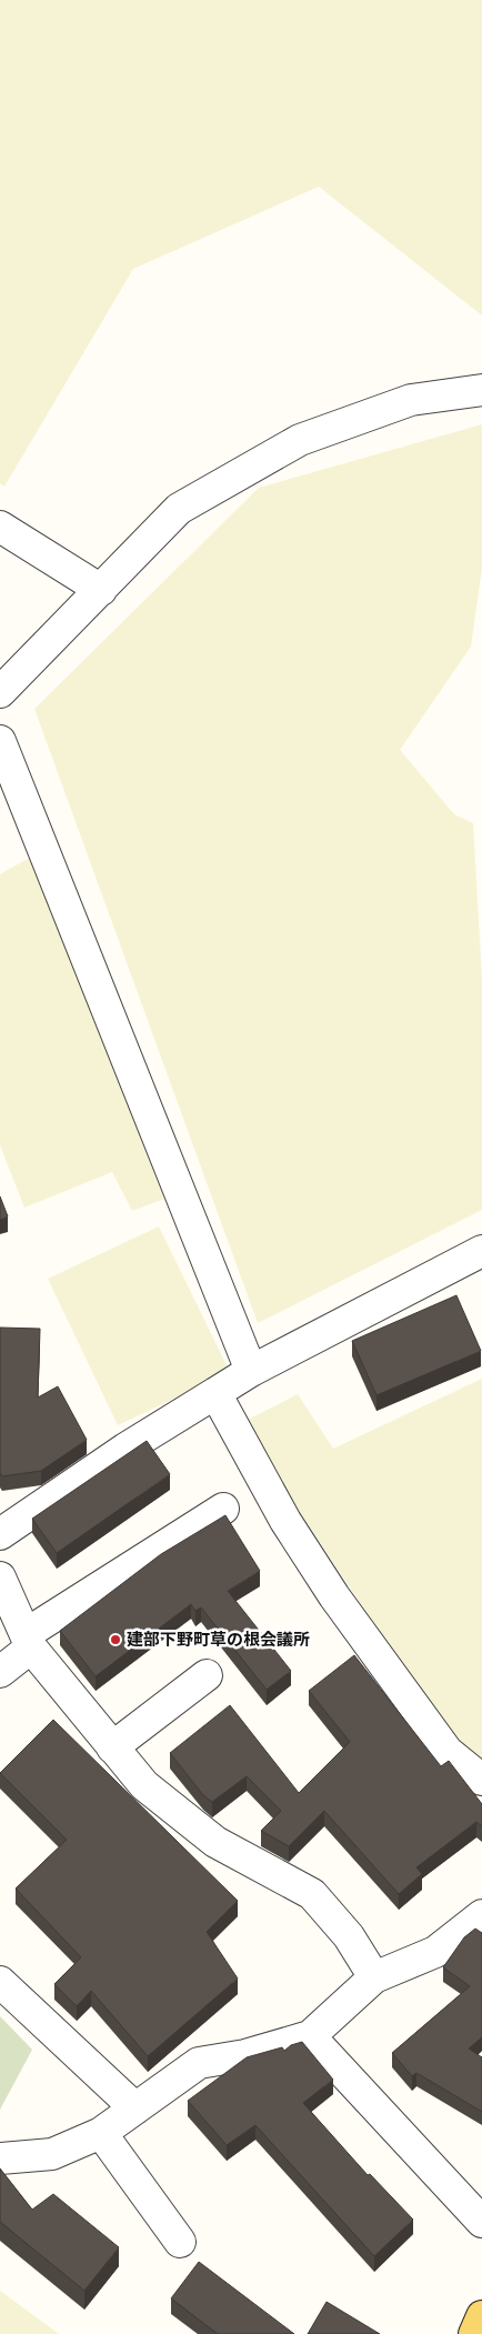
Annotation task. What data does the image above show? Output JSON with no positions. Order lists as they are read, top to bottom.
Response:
{
  "places": ["建部下野町草の根会議所"]
}
